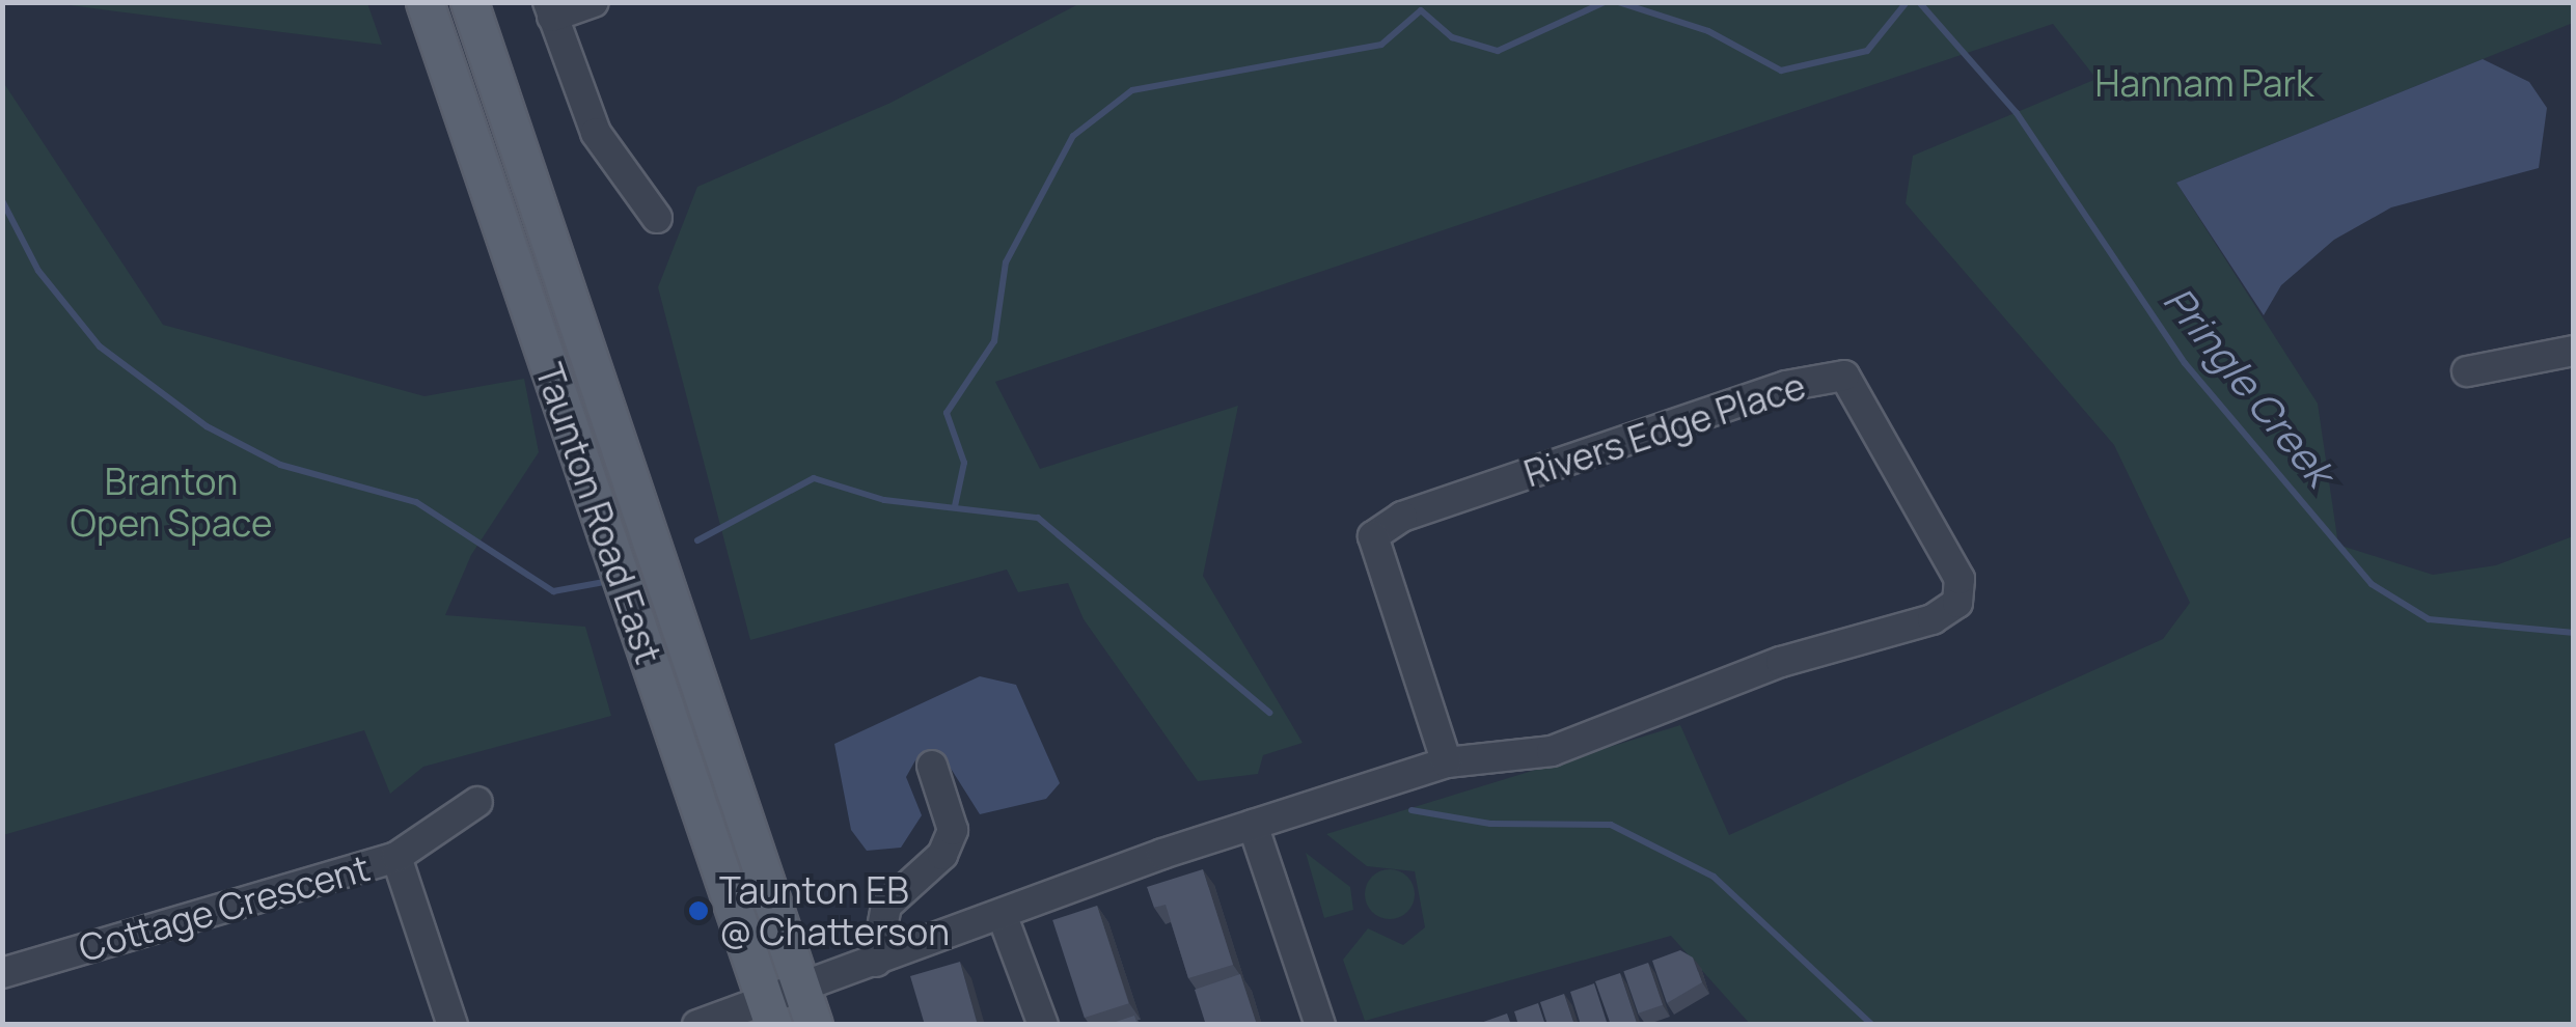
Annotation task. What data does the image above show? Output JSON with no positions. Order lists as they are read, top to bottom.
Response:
{
  "streets": {
    "main road": ["Taunton Road East"],
    "street": ["Rivers Edge Place", "Cottage Crescent"]
  },
  "crossings": [
    ["Rivers Edge Place", "Taunton Road East"]
  ],
  "water": ["Pringle Creek"],
  "parks": ["Hannam Park", "Branton Open Space"],
  "places": ["Taunton EB @ Chatterson"]
}
